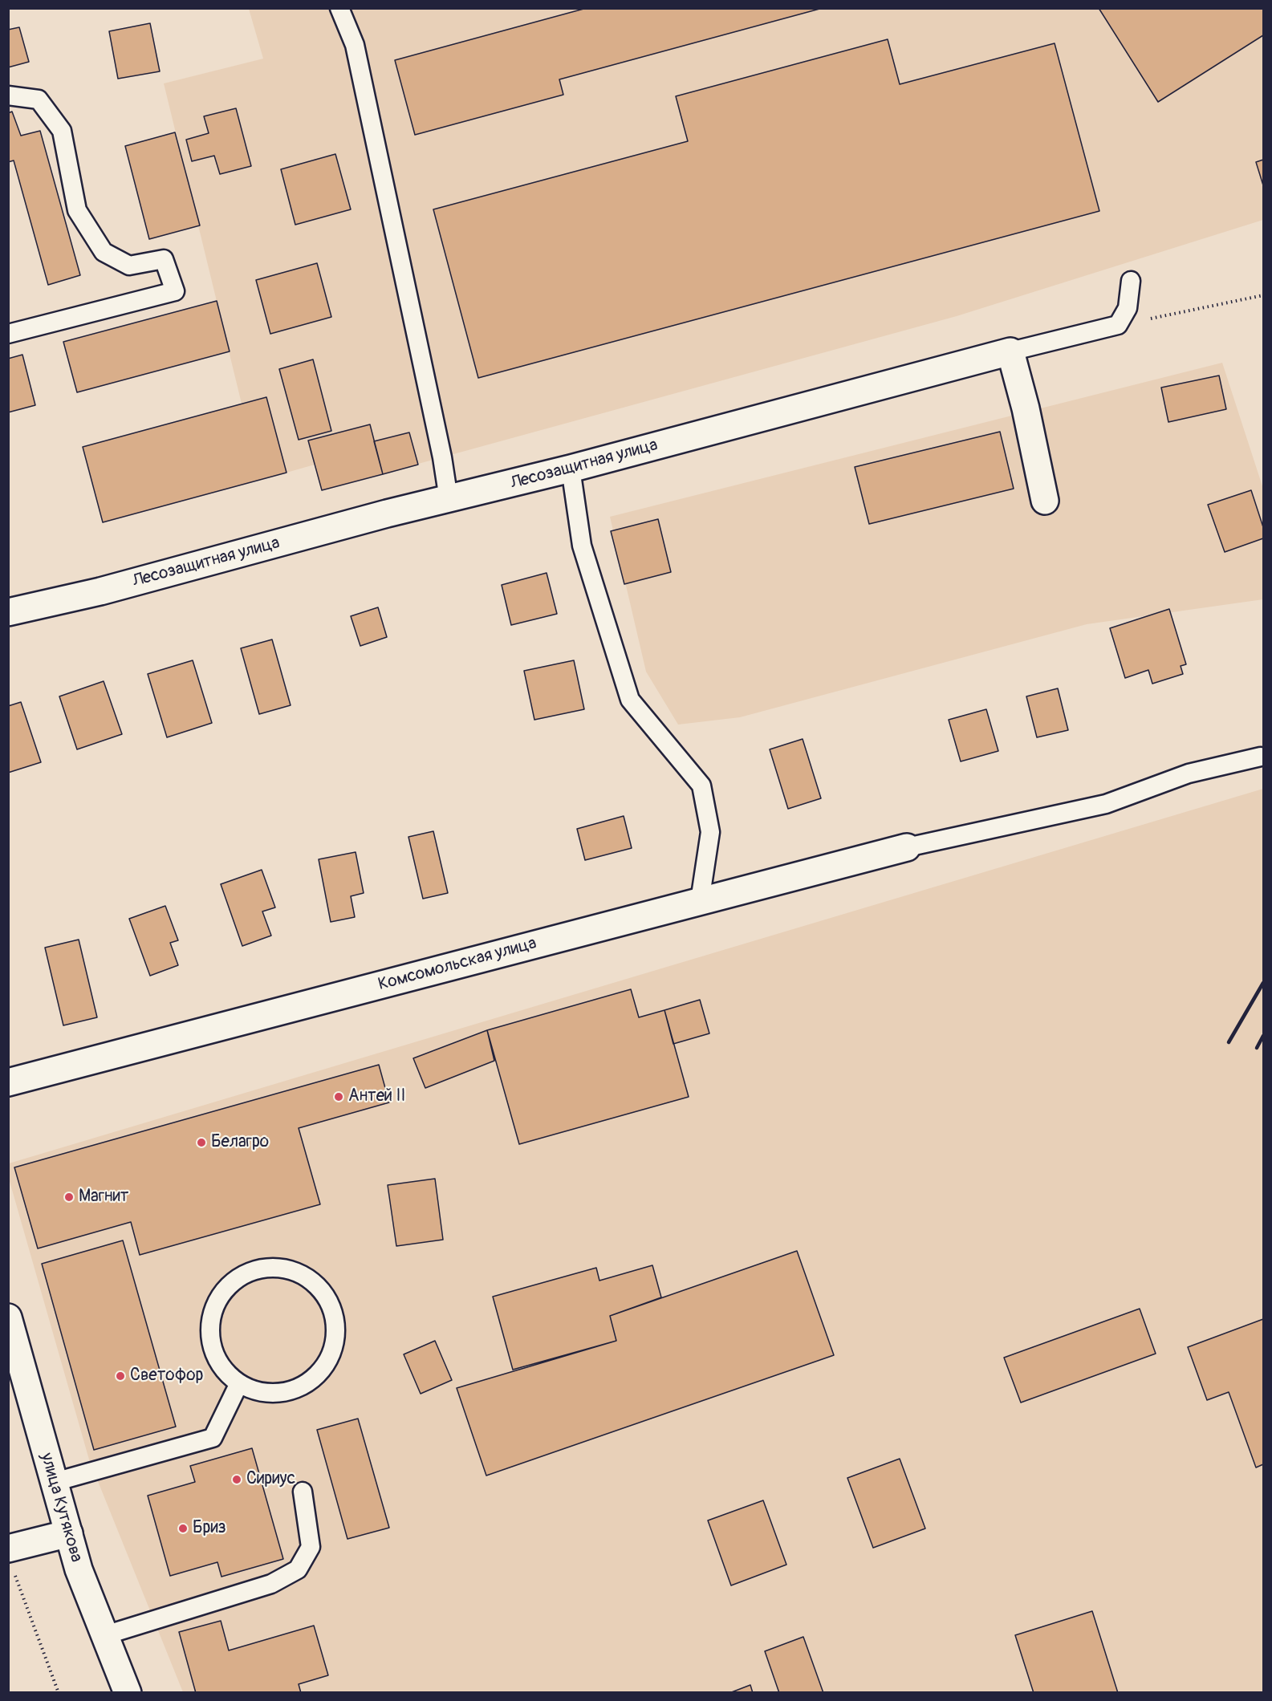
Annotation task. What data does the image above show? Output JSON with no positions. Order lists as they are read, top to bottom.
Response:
{
  "streets": {
    "street": ["Лесозащитная улица", "Комсомольская улица", "улица Кутякова"]
  },
  "places": [
    "Антей II",
    "Белагро",
    "Магнит",
    "Светофор",
    "Сириус",
    "Бриз"
  ]
}
